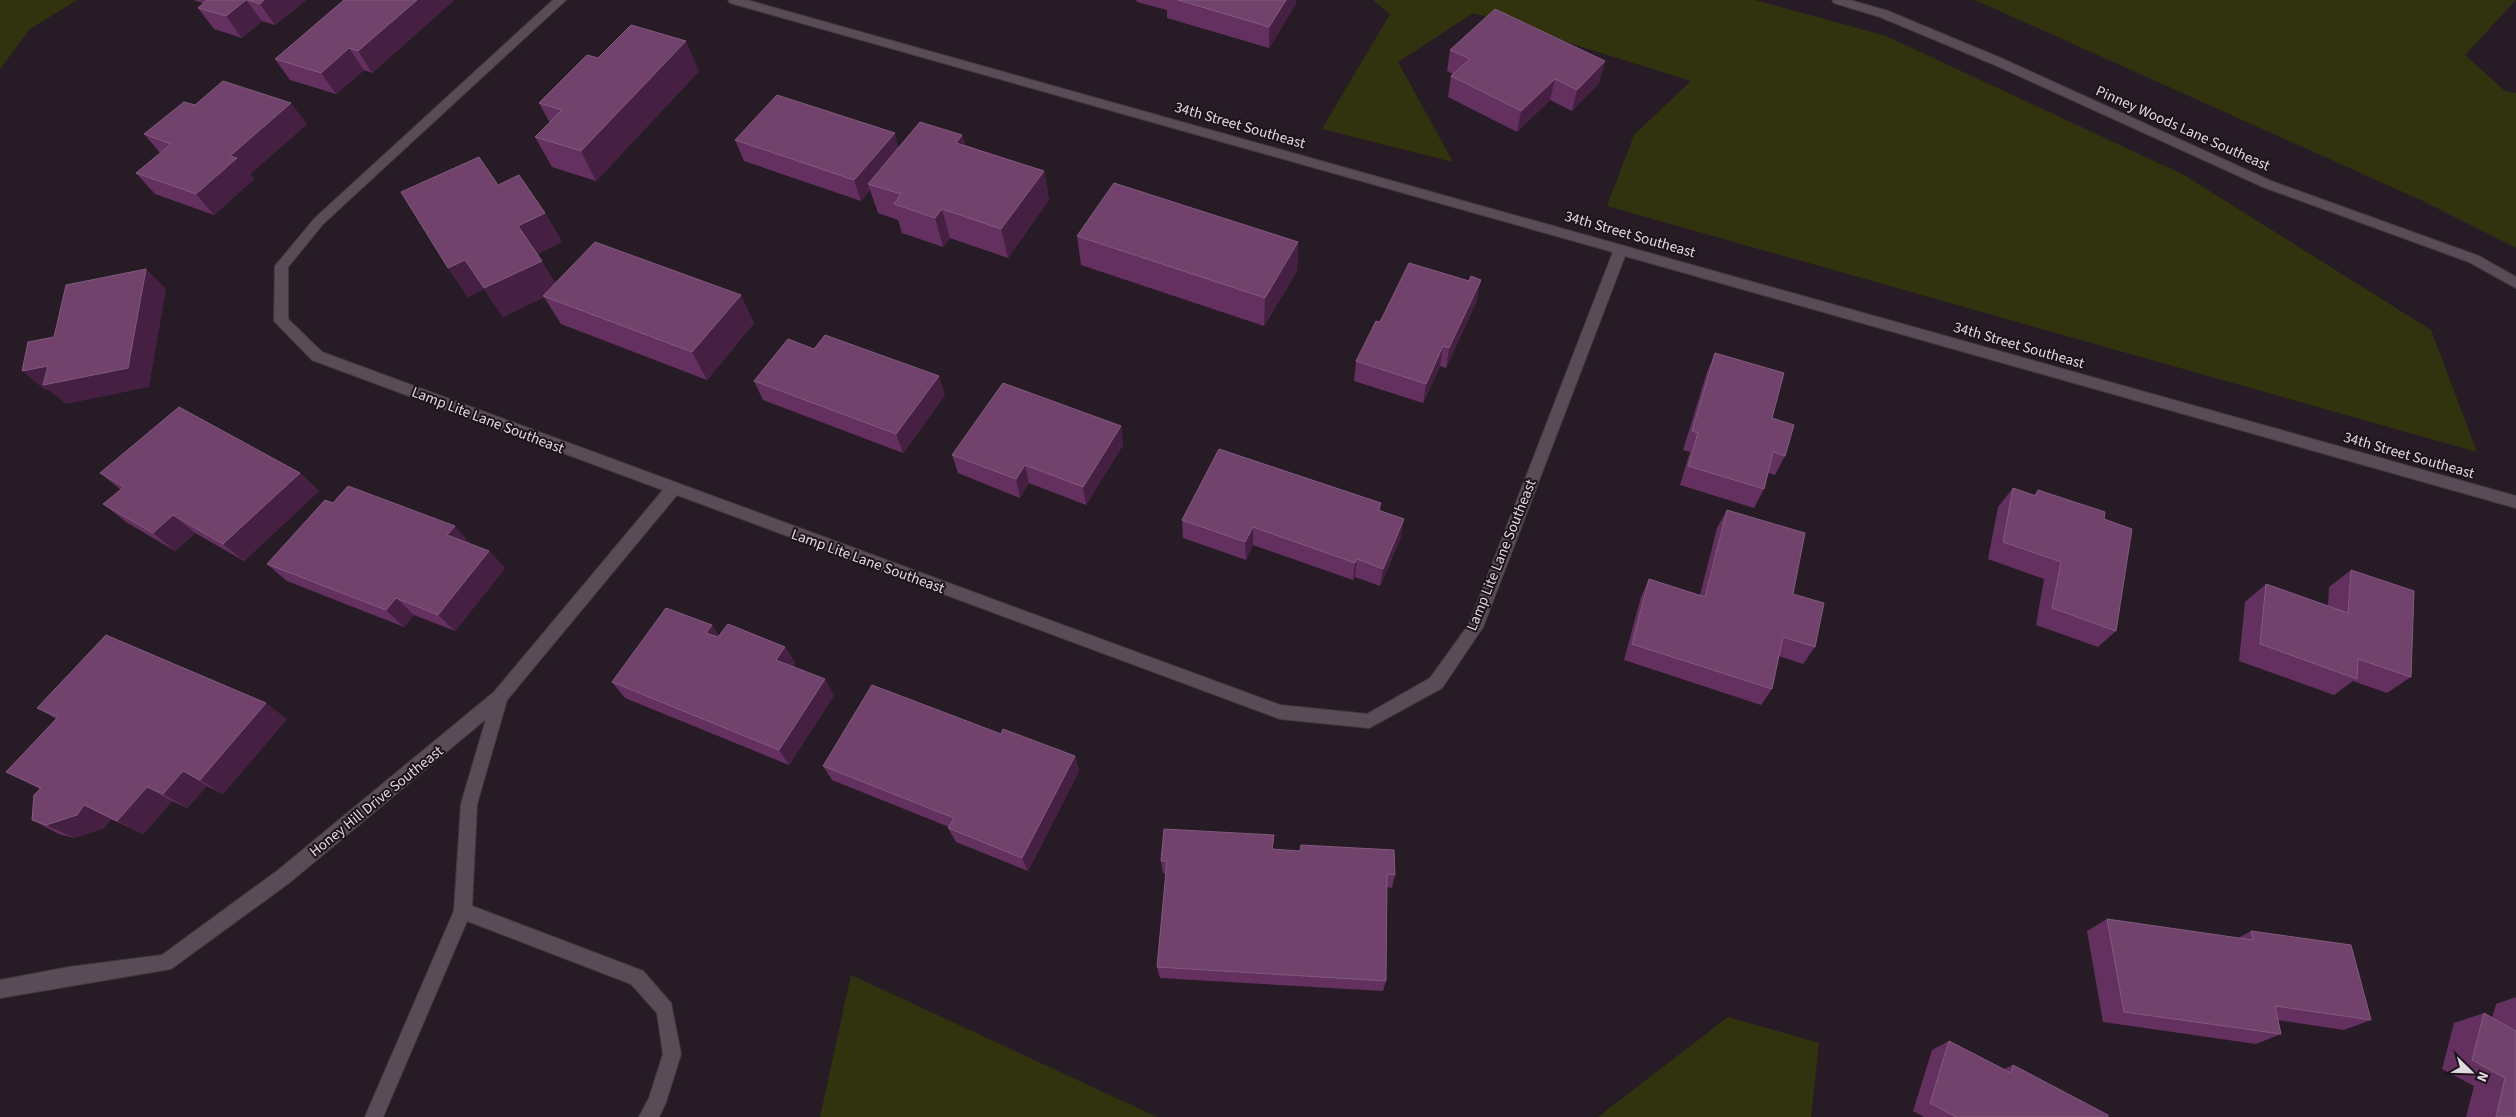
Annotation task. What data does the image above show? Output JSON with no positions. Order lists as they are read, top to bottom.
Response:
{
  "streets": {
    "street": [
      "34th Street Southeast",
      "Pinney Woods Lane Southeast",
      "Lamp Lite Lane Southeast",
      "Honey Hill Drive Southeast"
    ]
  },
  "crossings": [
    ["34th Street Southeast", "Lamp Lite Lane Southeast"],
    ["Lamp Lite Lane Southeast", "Honey Hill Drive Southeast"]
  ],
  "north": "bottom right"
}
